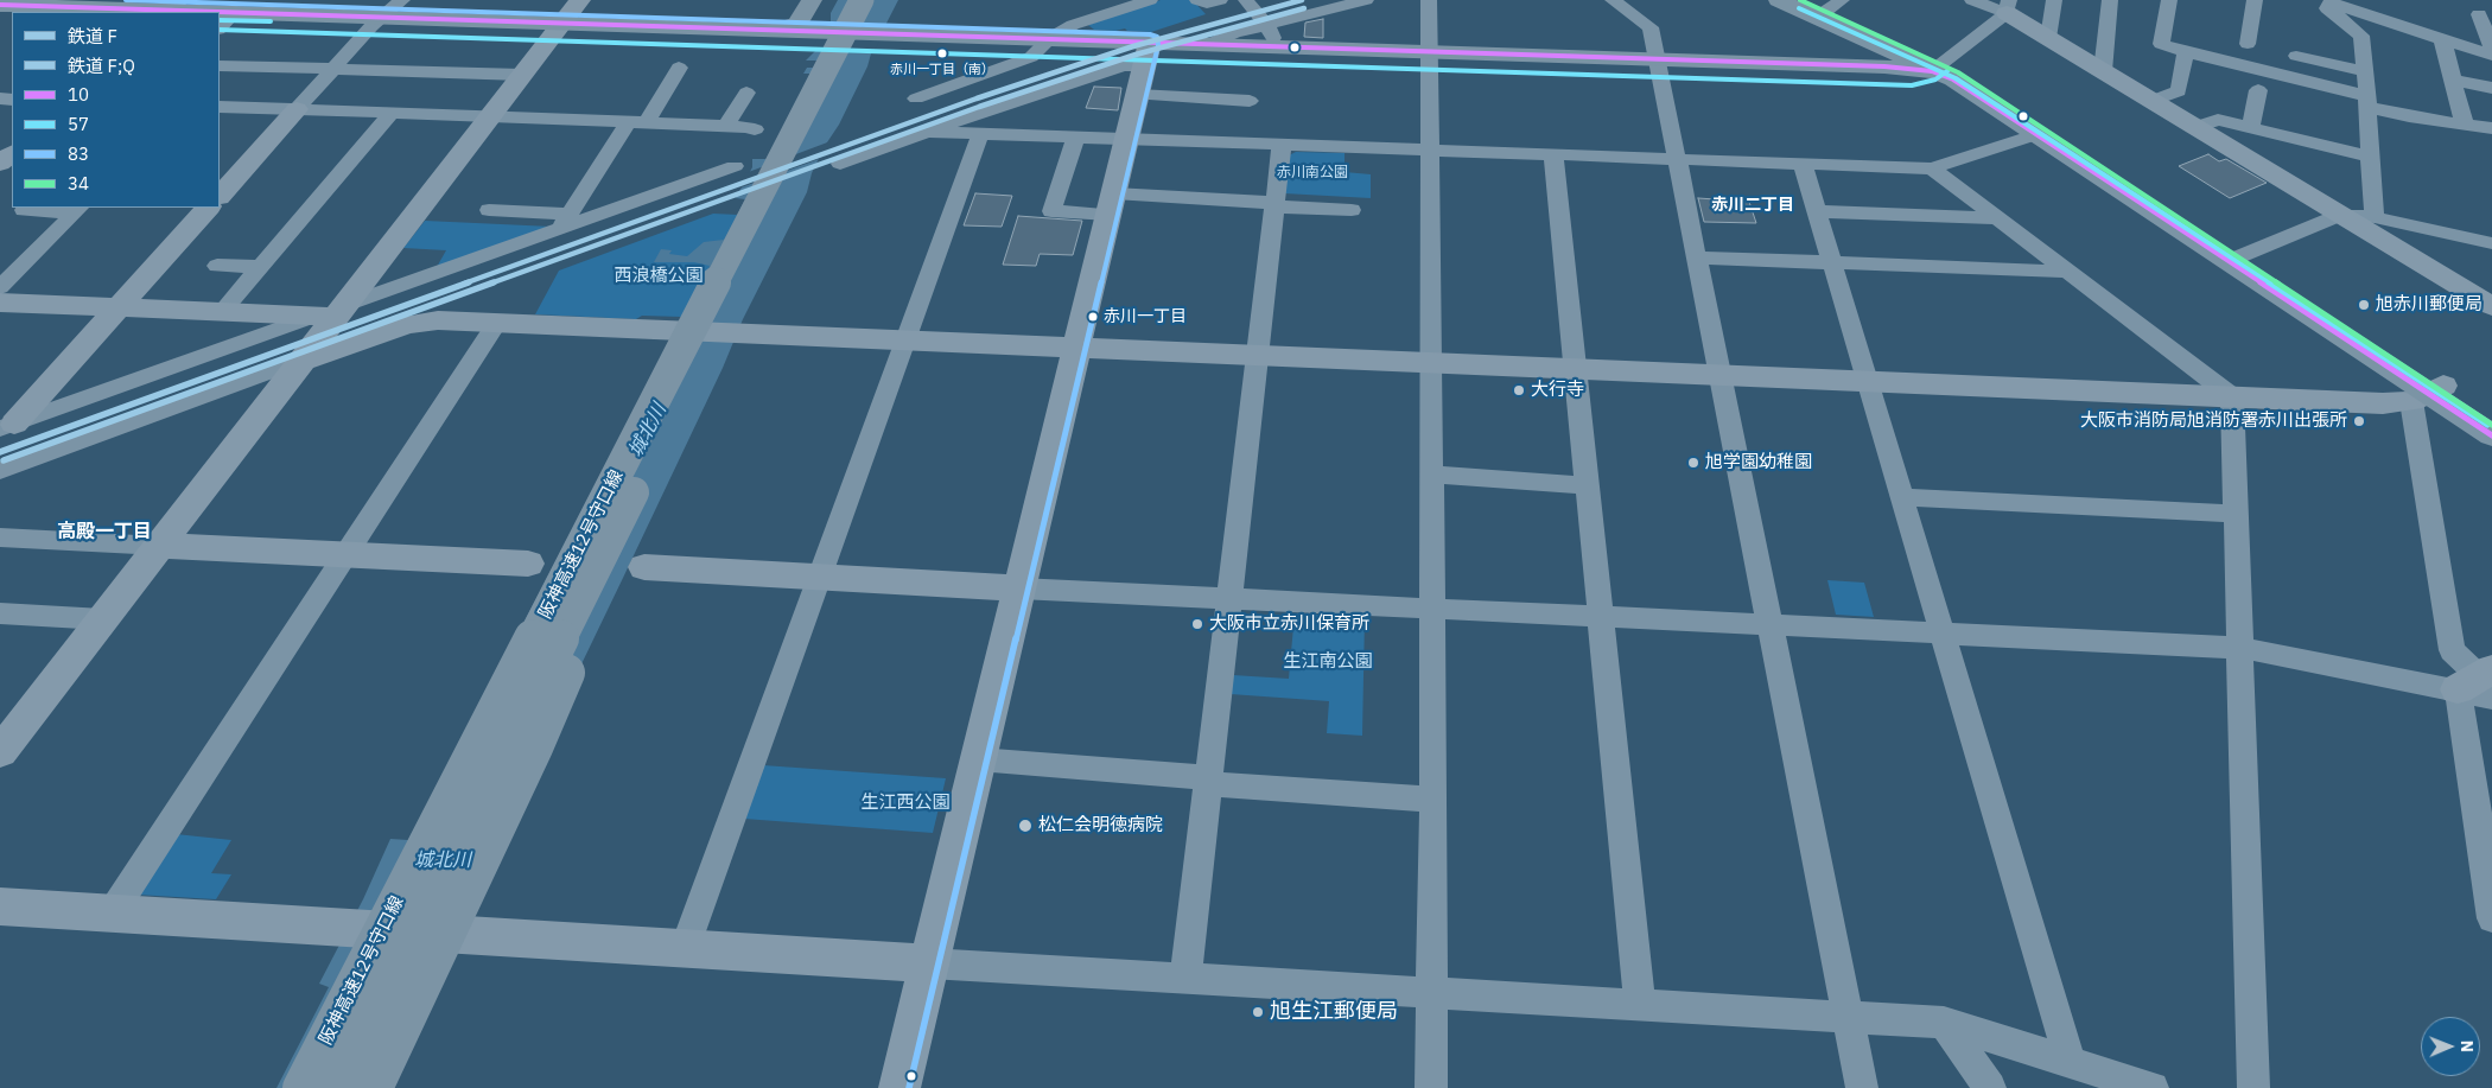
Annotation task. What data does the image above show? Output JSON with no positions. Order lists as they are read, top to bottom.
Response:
{
  "streets": {
    "highway": ["阪神高速12号守口線"]
  },
  "districts": ["赤川二丁目", "高殿一丁目"],
  "water": ["城北川"],
  "parks": [
    "赤川南公園",
    "西浪橋公園",
    "生江南公園",
    "生江西公園"
  ],
  "places": [
    "赤川一丁目（南）",
    "旭赤川郵便局",
    "赤川一丁目",
    "大行寺",
    "大阪市消防局旭消防署赤川出張所",
    "旭学園幼稚園",
    "大阪市立赤川保育所",
    "松仁会明徳病院",
    "旭生江郵便局"
  ],
  "lines": [
    "rail line F",
    "transit line 83",
    "transit line 34",
    "transit line 10",
    "rail line F;Q",
    "transit line 57"
  ],
  "legend": [
    "鉄道 F",
    "鉄道 F;Q",
    "10",
    "57",
    "83",
    "34"
  ],
  "north": "right"
}
